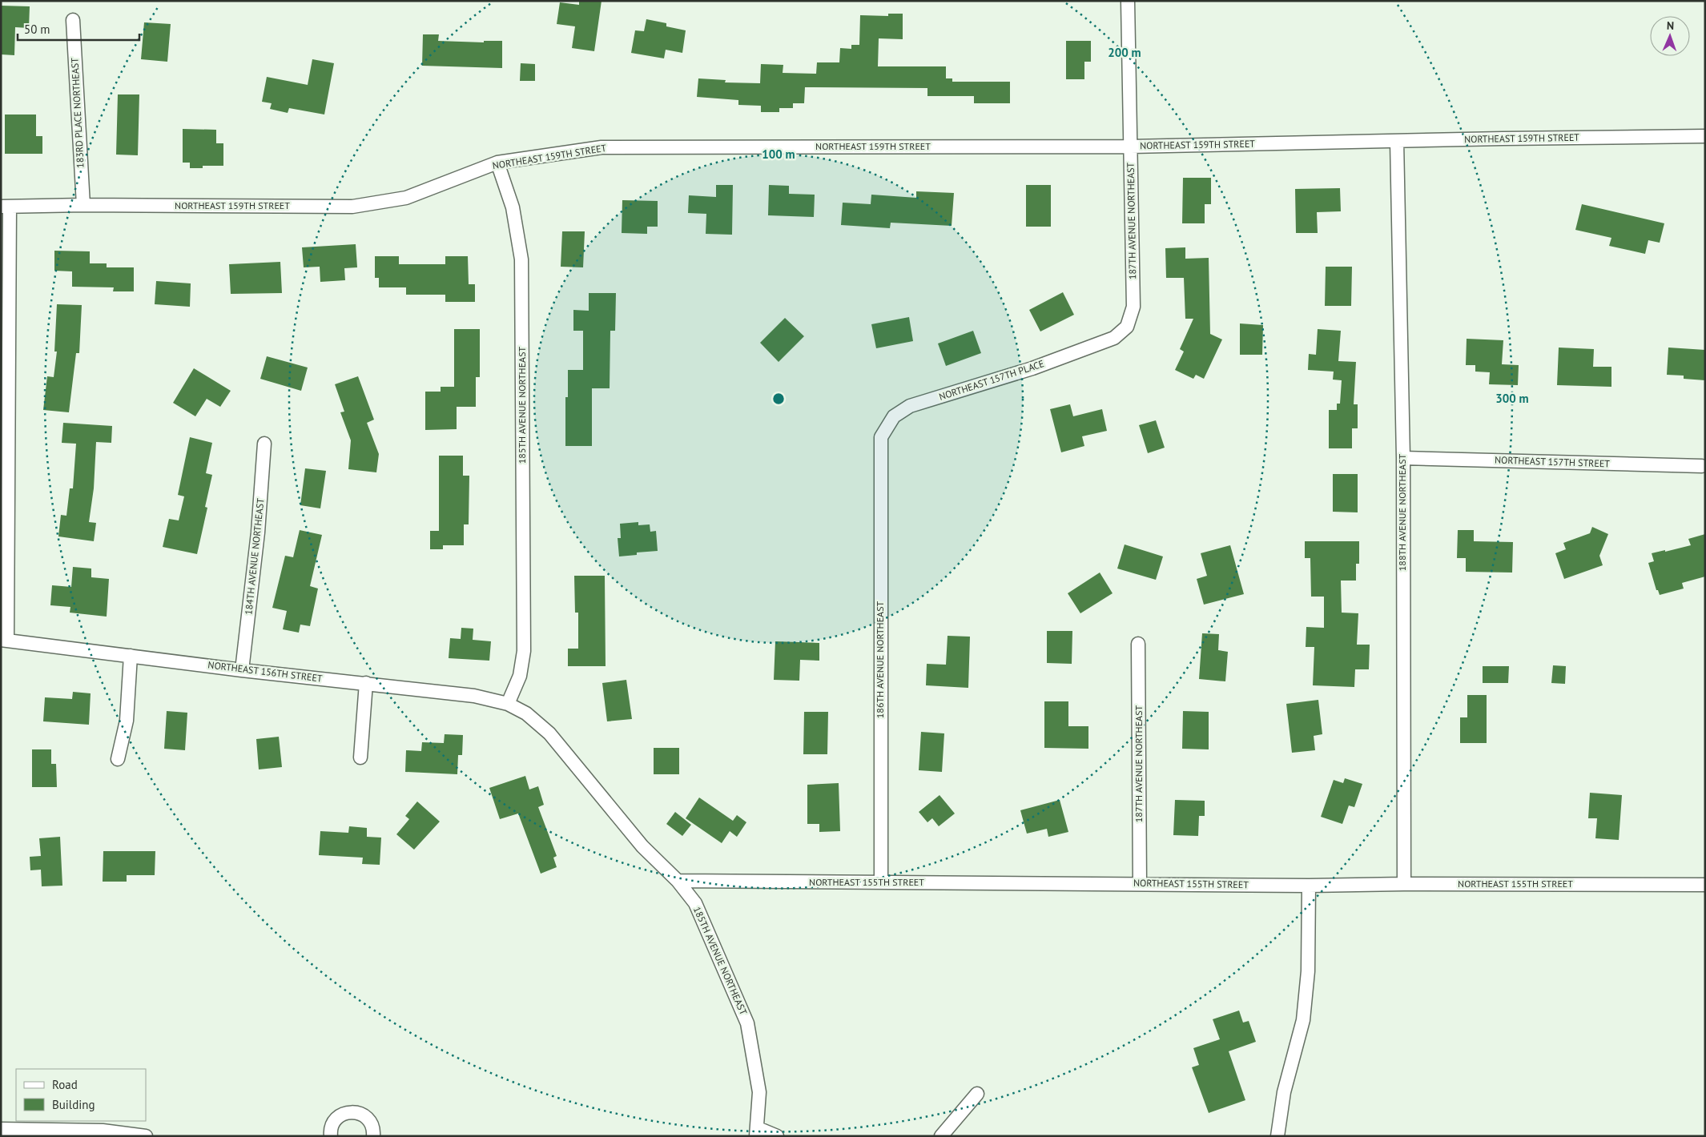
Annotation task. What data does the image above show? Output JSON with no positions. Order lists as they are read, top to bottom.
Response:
{
  "streets": {
    "street": [
      "183RD PLACE NORTHEAST",
      "NORTHEAST 159TH STREET",
      "187TH AVENUE NORTHEAST",
      "NORTHEAST 157TH PLACE",
      "185TH AVENUE NORTHEAST",
      "NORTHEAST 157TH STREET",
      "188TH AVENUE NORTHEAST",
      "184TH AVENUE NORTHEAST",
      "186TH AVENUE NORTHEAST",
      "NORTHEAST 156TH STREET",
      "NORTHEAST 155TH STREET"
    ]
  },
  "crossings": [
    ["183RD PLACE NORTHEAST", "NORTHEAST 159TH STREET"],
    ["NORTHEAST 159TH STREET", "187TH AVENUE NORTHEAST"],
    ["NORTHEAST 159TH STREET", "185TH AVENUE NORTHEAST"],
    ["NORTHEAST 159TH STREET", "188TH AVENUE NORTHEAST"],
    ["187TH AVENUE NORTHEAST", "NORTHEAST 157TH PLACE"],
    ["187TH AVENUE NORTHEAST", "NORTHEAST 155TH STREET"],
    ["NORTHEAST 157TH PLACE", "186TH AVENUE NORTHEAST"],
    ["185TH AVENUE NORTHEAST", "NORTHEAST 156TH STREET"],
    ["185TH AVENUE NORTHEAST", "NORTHEAST 155TH STREET"],
    ["NORTHEAST 157TH STREET", "188TH AVENUE NORTHEAST"],
    ["188TH AVENUE NORTHEAST", "NORTHEAST 155TH STREET"],
    ["184TH AVENUE NORTHEAST", "NORTHEAST 156TH STREET"],
    ["186TH AVENUE NORTHEAST", "NORTHEAST 155TH STREET"]
  ],
  "legend": ["Road", "Building"],
  "scale_bar": "50 m",
  "north": "top",
  "rings": ["200 m", "100 m", "300 m"]
}
